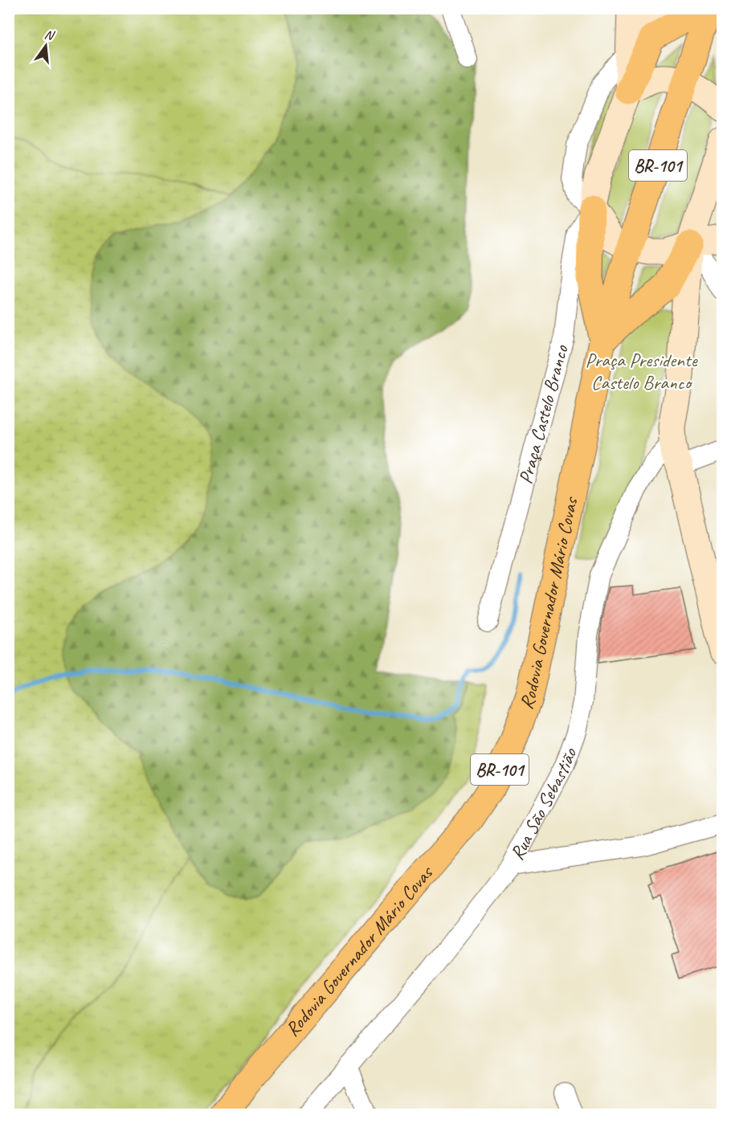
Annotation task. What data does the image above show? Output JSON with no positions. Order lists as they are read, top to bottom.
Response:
{
  "streets": {
    "highway": ["BR-101", "Rodovia Governador Mário Covas"],
    "main road": ["Praça Castelo Branco"],
    "street": ["Rua São Sebastião"]
  },
  "parks": ["Praça Presidente Castelo Branco"],
  "north": "top"
}
